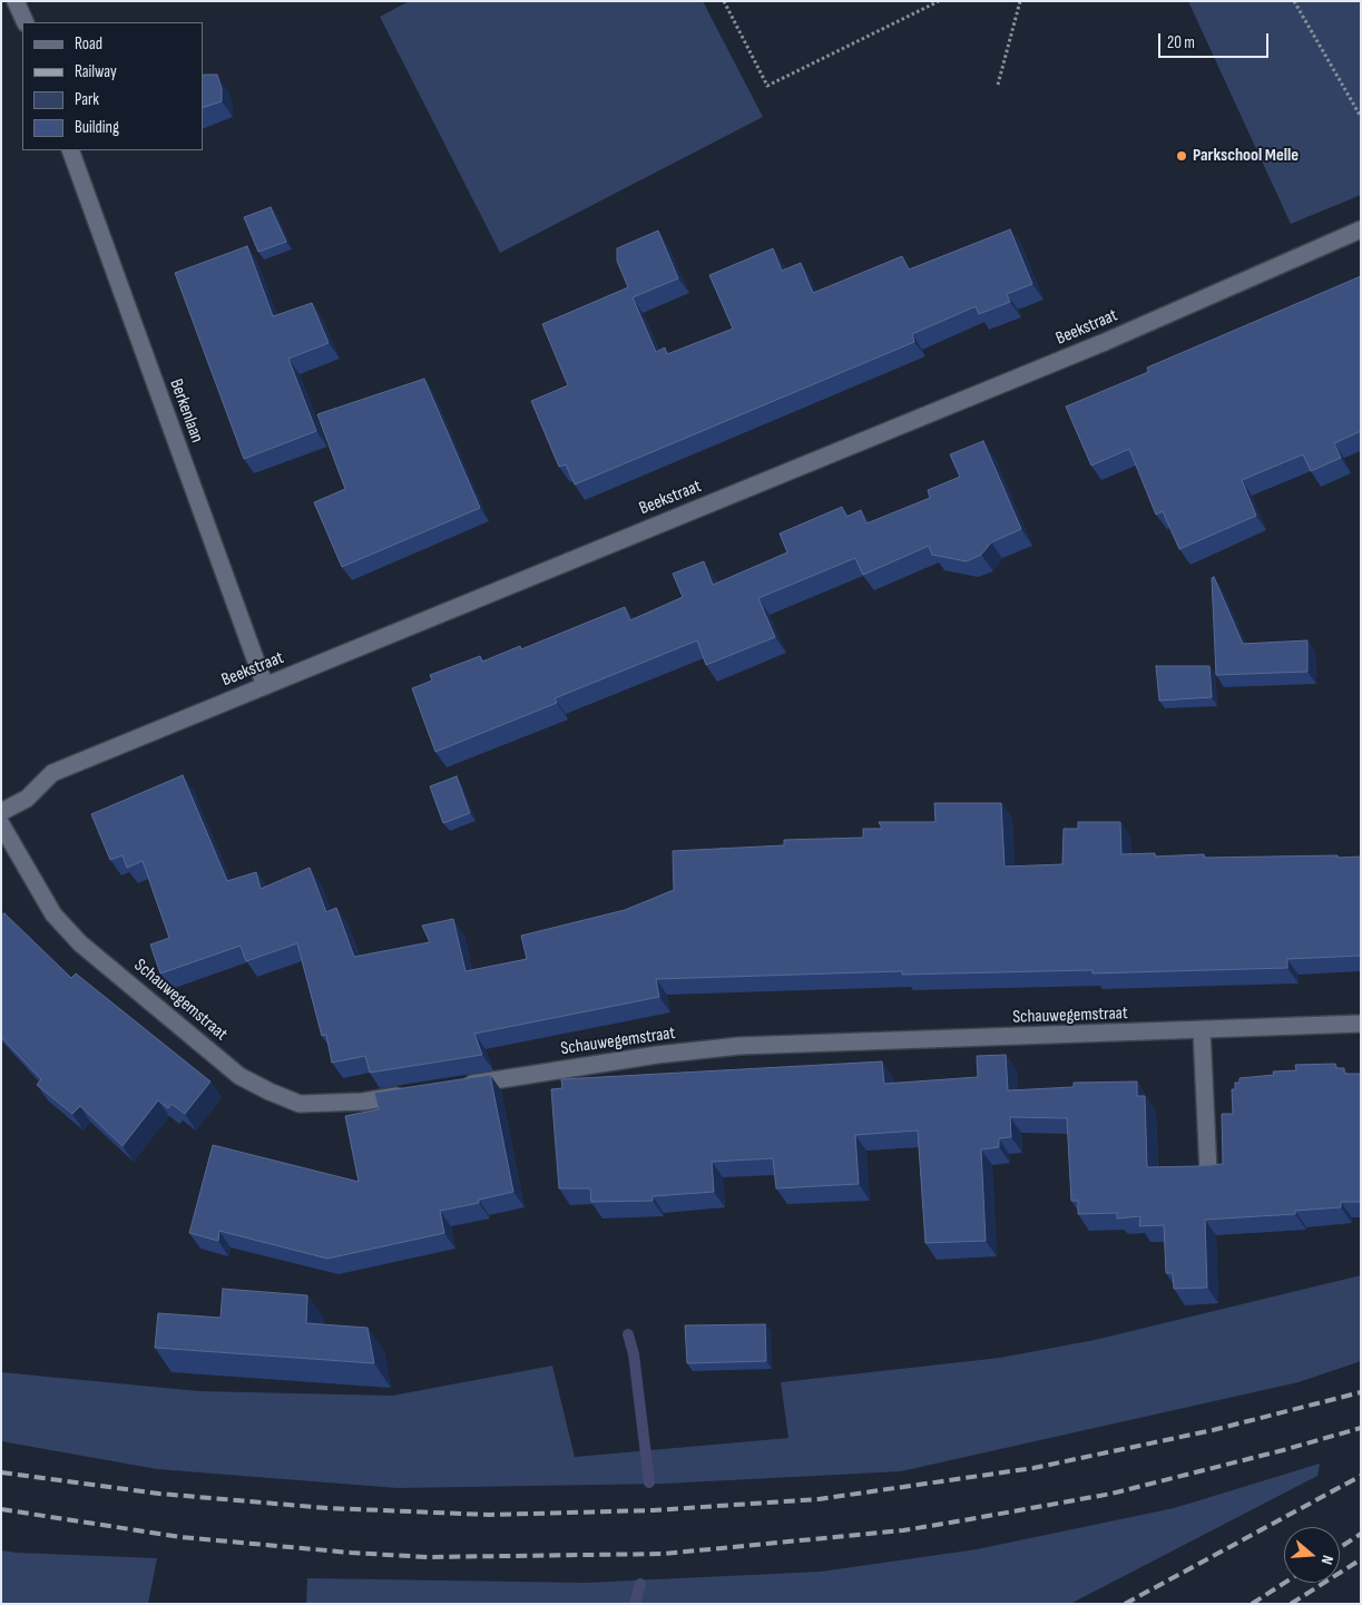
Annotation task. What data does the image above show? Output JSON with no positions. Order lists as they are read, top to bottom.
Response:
{
  "streets": {
    "street": ["Beekstraat", "Berkenlaan", "Schauwegemstraat"]
  },
  "crossings": [
    ["Beekstraat", "Berkenlaan"]
  ],
  "places": ["Parkschool Melle"],
  "legend": [
    "Road",
    "Railway",
    "Park",
    "Building"
  ],
  "scale_bar": "20 m",
  "north": "right"
}
